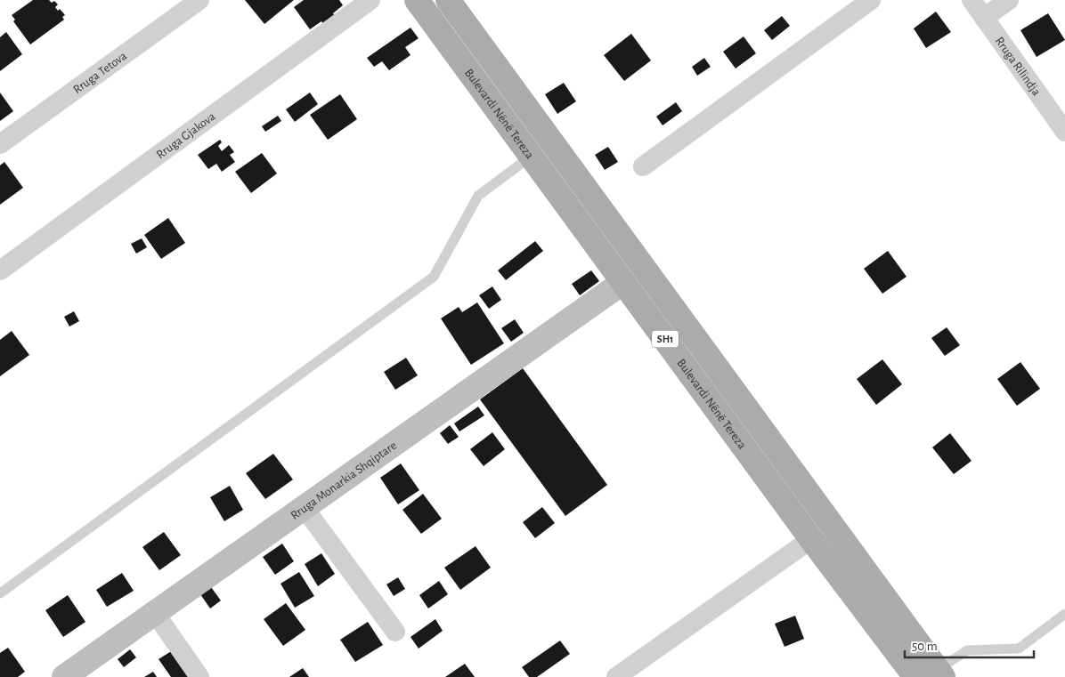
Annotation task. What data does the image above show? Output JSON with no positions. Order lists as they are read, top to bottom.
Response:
{
  "streets": {
    "main road": ["Bulevardi Nënë Tereza", "SH1"],
    "street": [
      "Rruga Rilindja",
      "Rruga Tetova",
      "Rruga Gjakova",
      "Rruga Monarkia Shqiptare"
    ]
  },
  "crossings": [
    ["Bulevardi Nënë Tereza", "Rruga Monarkia Shqiptare"]
  ],
  "scale_bar": "50 m"
}
